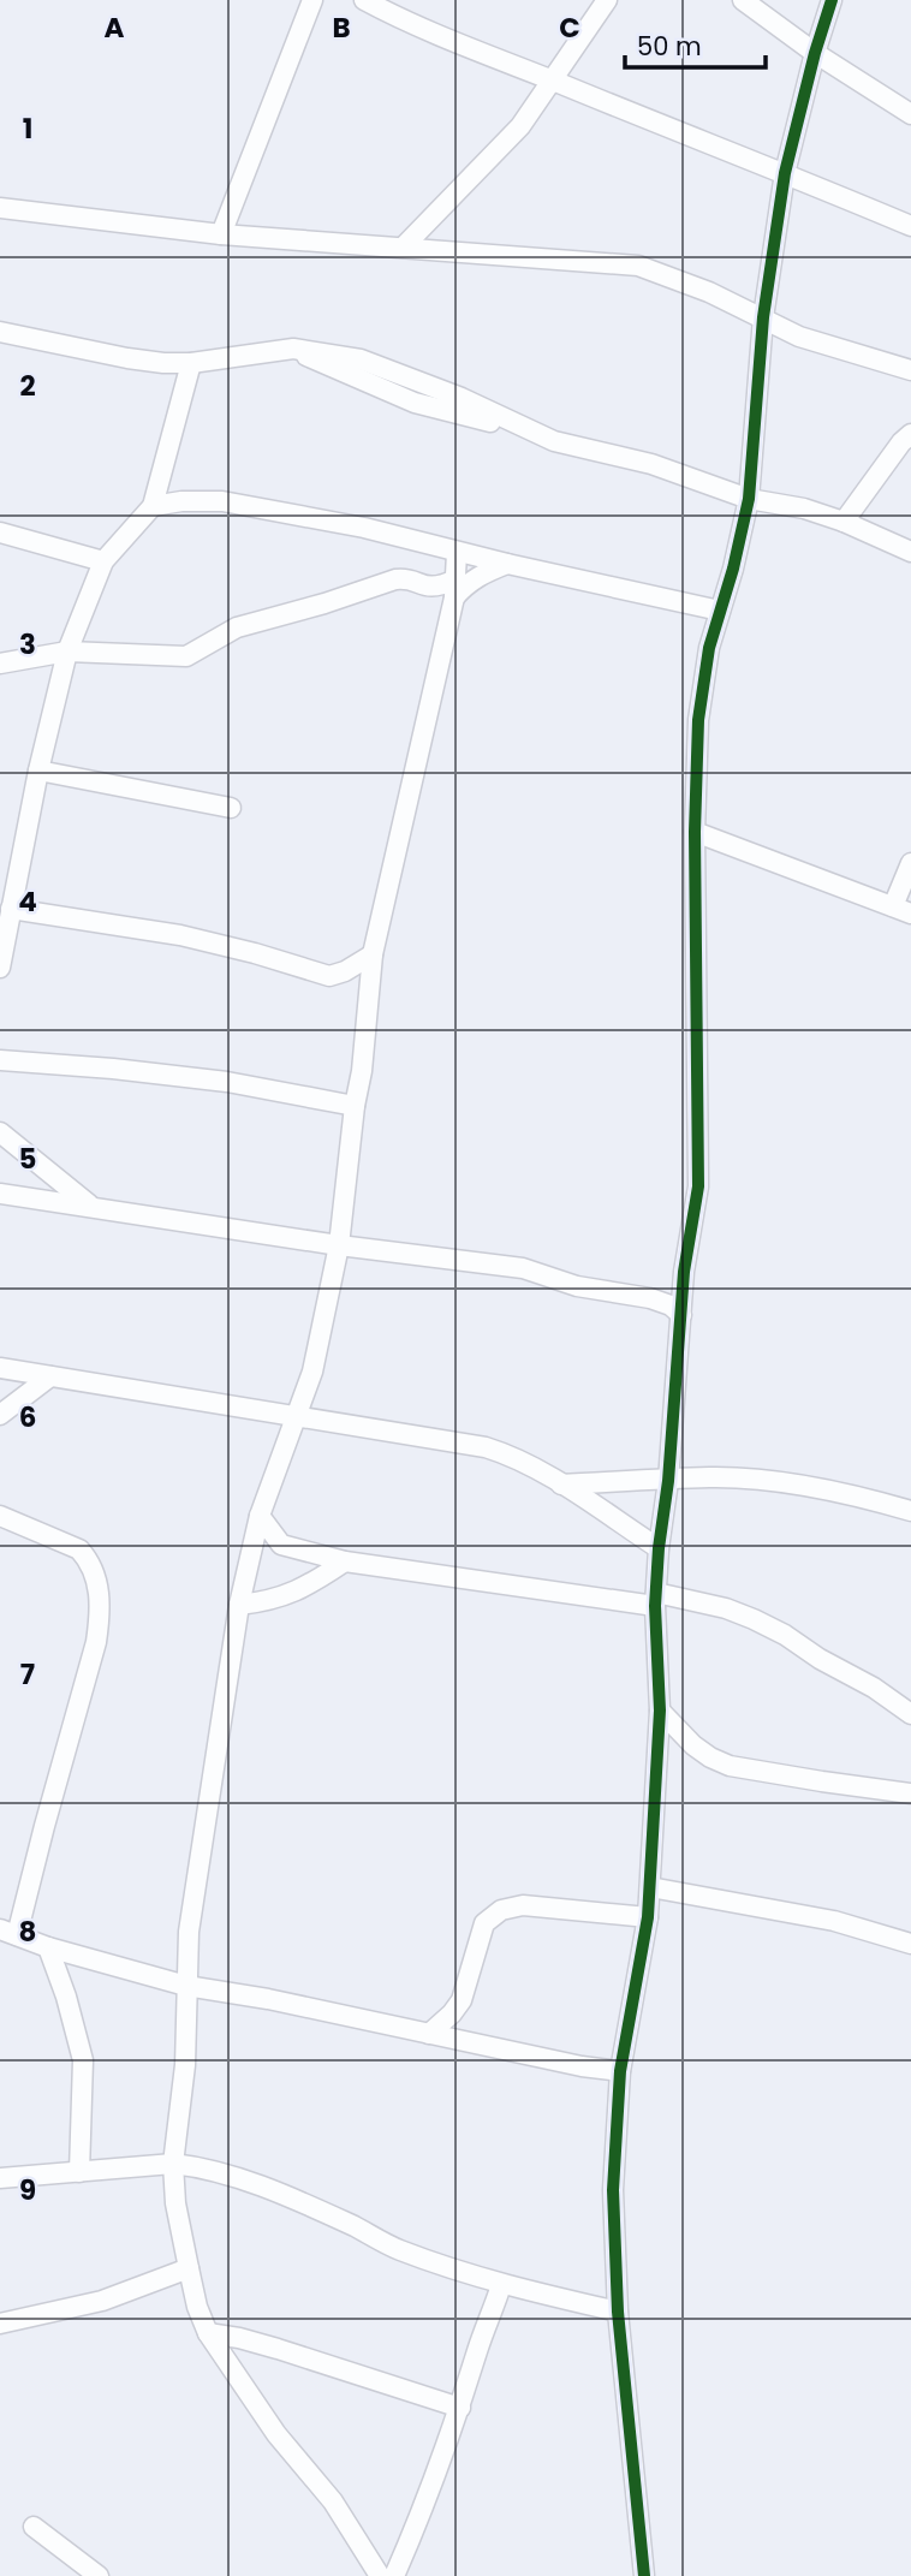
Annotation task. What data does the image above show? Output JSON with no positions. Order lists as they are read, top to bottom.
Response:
{
  "scale_bar": "50 m",
  "grid": {
    "columns": ["A", "B", "C"],
    "rows": [
      "1",
      "2",
      "3",
      "4",
      "5",
      "6",
      "7",
      "8",
      "9"
    ]
  }
}
